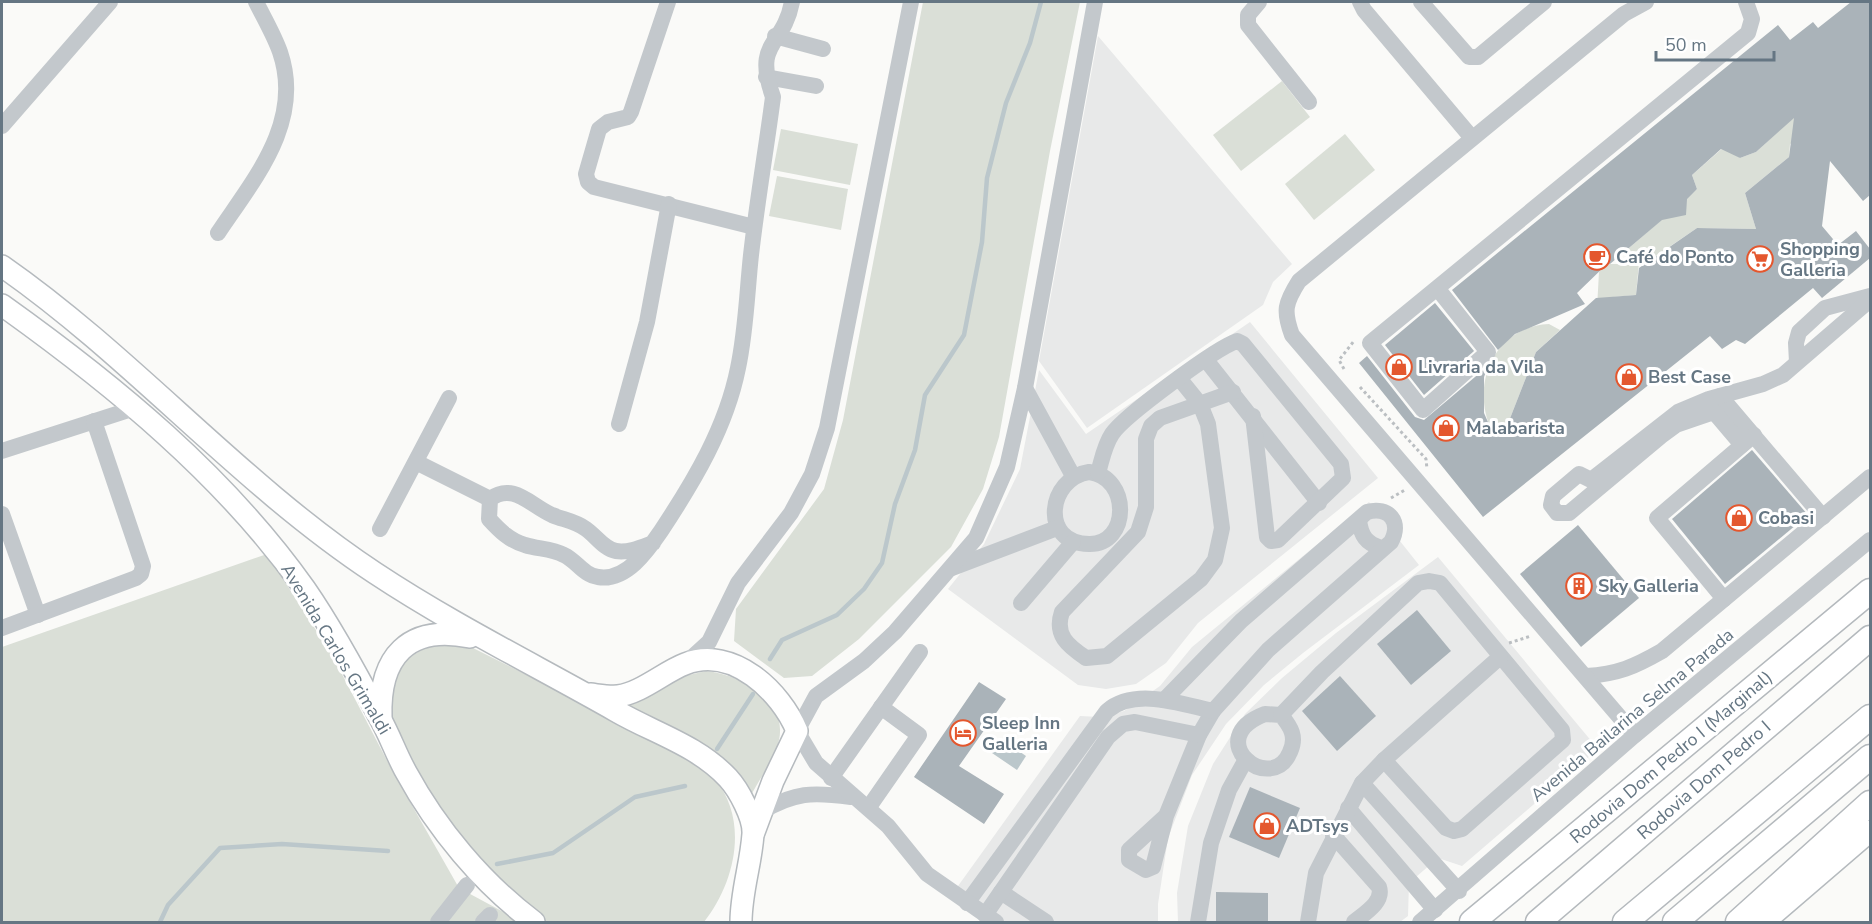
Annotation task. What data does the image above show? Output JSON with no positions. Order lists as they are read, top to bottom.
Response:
{
  "streets": {
    "highway": ["Rodovia Dom Pedro I (Marginal)", "Rodovia Dom Pedro I"],
    "main road": ["Avenida Carlos Grimaldi"],
    "street": ["Avenida Bailarina Selma Parada"]
  },
  "places": {
    "cafe": ["Café do Ponto"],
    "supermarket": ["Shopping Galleria"],
    "shop": [
      "Livraria da Vila",
      "Best Case",
      "Malabarista",
      "Cobasi",
      "ADTsys"
    ],
    "building": ["Sky Galleria"],
    "hotel": ["Sleep Inn Galleria"]
  },
  "scale_bar": "50 m"
}
